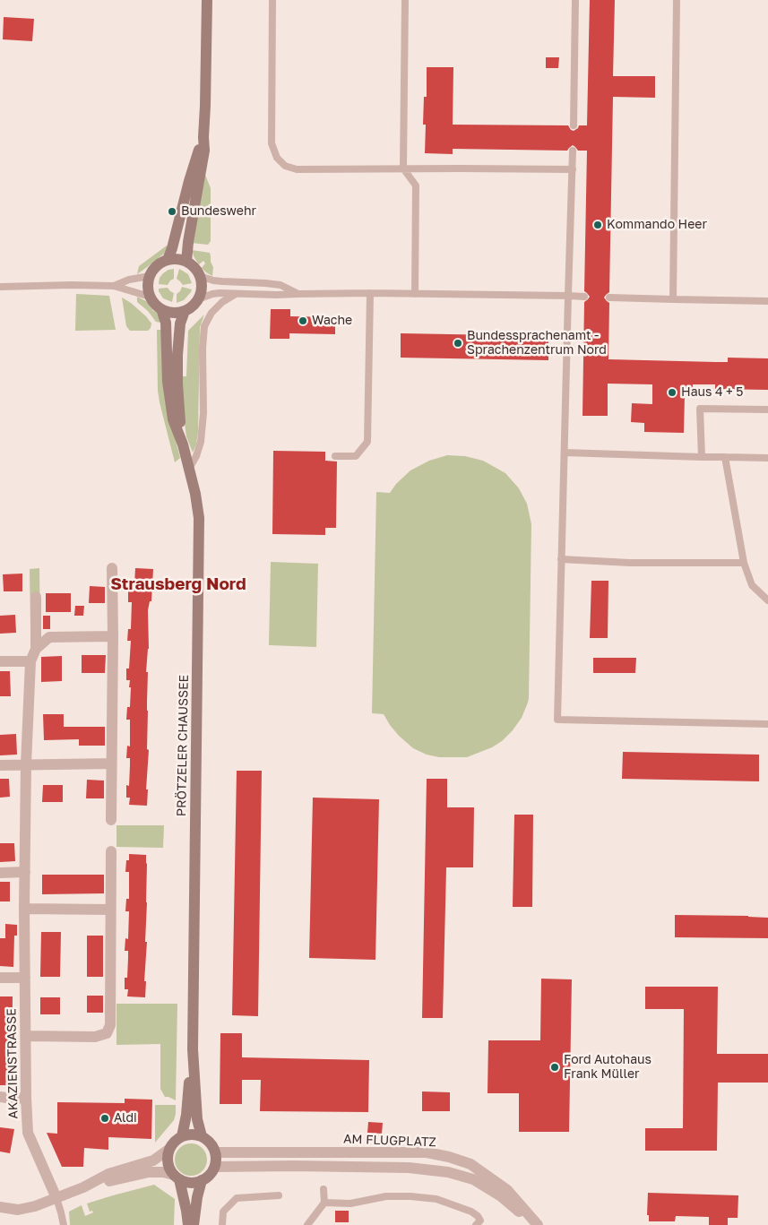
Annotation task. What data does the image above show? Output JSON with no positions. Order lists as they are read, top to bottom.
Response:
{
  "streets": {
    "main road": ["PRÖTZELER CHAUSSEE"],
    "street": ["AKAZIENSTRASSE", "AM FLUGPLATZ"]
  },
  "crossings": [
    ["PRÖTZELER CHAUSSEE", "AM FLUGPLATZ"]
  ],
  "districts": ["Strausberg Nord"],
  "places": [
    "Bundeswehr",
    "Kommando Heer",
    "Wache",
    "Bundessprachenamt - Sprachenzentrum Nord",
    "Haus 4 + 5",
    "Ford Autohaus Frank Müller",
    "Aldi"
  ]
}
